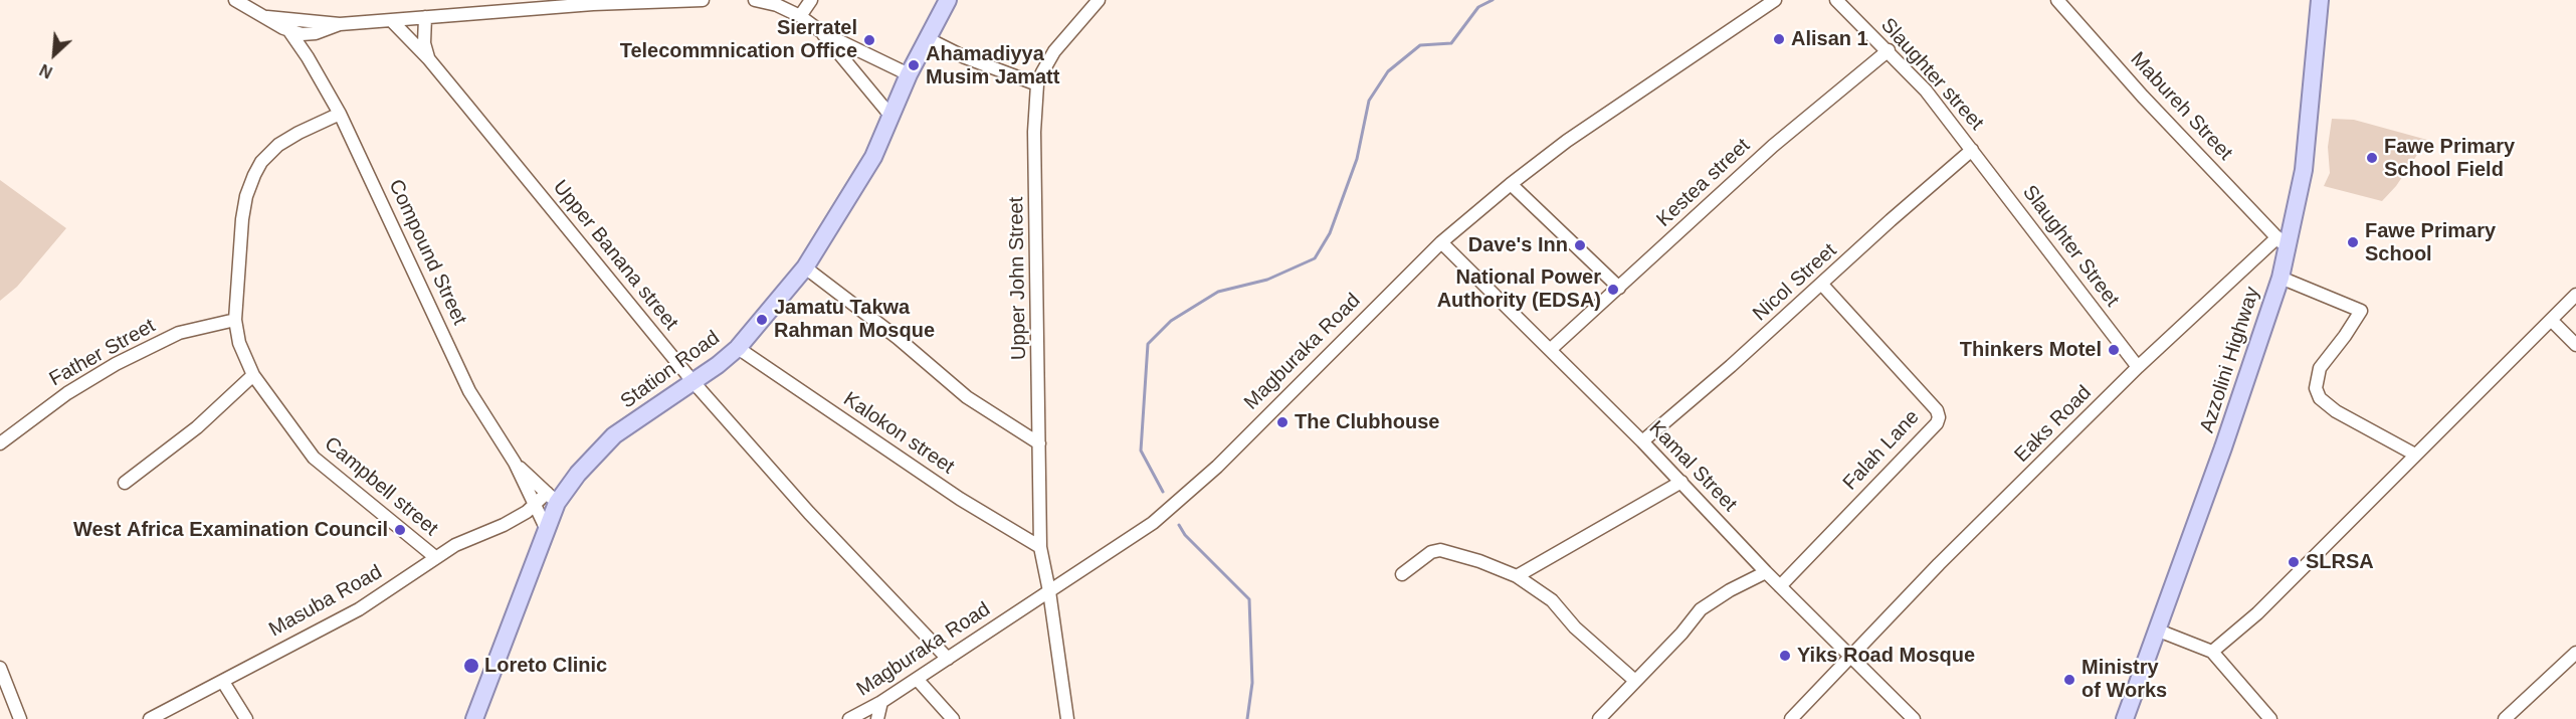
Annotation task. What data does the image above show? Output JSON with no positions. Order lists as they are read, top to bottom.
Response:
{
  "streets": {
    "main road": ["Azzolini Highway", "Station Road"],
    "street": [
      "Slaughter street",
      "Mabureh Street",
      "Kestea street",
      "Slaughter Street",
      "Compound Street",
      "Upper Banana street",
      "Upper John Street",
      "Nicol Street",
      "Magburaka Road",
      "Father Street",
      "Eaks Road",
      "Kalokon street",
      "Falah Lane",
      "Kamal Street",
      "Campbell street",
      "Masuba Road"
    ]
  },
  "crossings": [
    ["Slaughter street", "Kestea street"],
    ["Slaughter street", "Slaughter Street"],
    ["Slaughter street", "Nicol Street"],
    ["Mabureh Street", "Azzolini Highway"],
    ["Mabureh Street", "Eaks Road"],
    ["Kestea street", "Kamal Street"],
    ["Slaughter Street", "Nicol Street"],
    ["Slaughter Street", "Eaks Road"],
    ["Compound Street", "Station Road"],
    ["Compound Street", "Campbell street"],
    ["Compound Street", "Masuba Road"],
    ["Upper Banana street", "Magburaka Road"],
    ["Upper Banana street", "Station Road"],
    ["Upper John Street", "Magburaka Road"],
    ["Upper John Street", "Kalokon street"],
    ["Nicol Street", "Falah Lane"],
    ["Nicol Street", "Kamal Street"],
    ["Magburaka Road", "Kamal Street"],
    ["Father Street", "Campbell street"],
    ["Azzolini Highway", "Eaks Road"],
    ["Station Road", "Kalokon street"],
    ["Station Road", "Masuba Road"],
    ["Eaks Road", "Kamal Street"],
    ["Falah Lane", "Kamal Street"],
    ["Campbell street", "Masuba Road"]
  ],
  "places": [
    "Alisan 1",
    "Sierratel Telecommnication Office",
    "Ahamadiyya Musim Jamatt",
    "Fawe Primary School Field",
    "Fawe Primary School",
    "Dave's Inn",
    "National Power Authority (EDSA)",
    "Jamatu Takwa Rahman Mosque",
    "Thinkers Motel",
    "The Clubhouse",
    "West Africa Examination Council",
    "SLRSA",
    "Yiks Road Mosque",
    "Loreto Clinic",
    "Ministry of Works"
  ],
  "north": "bottom left"
}
